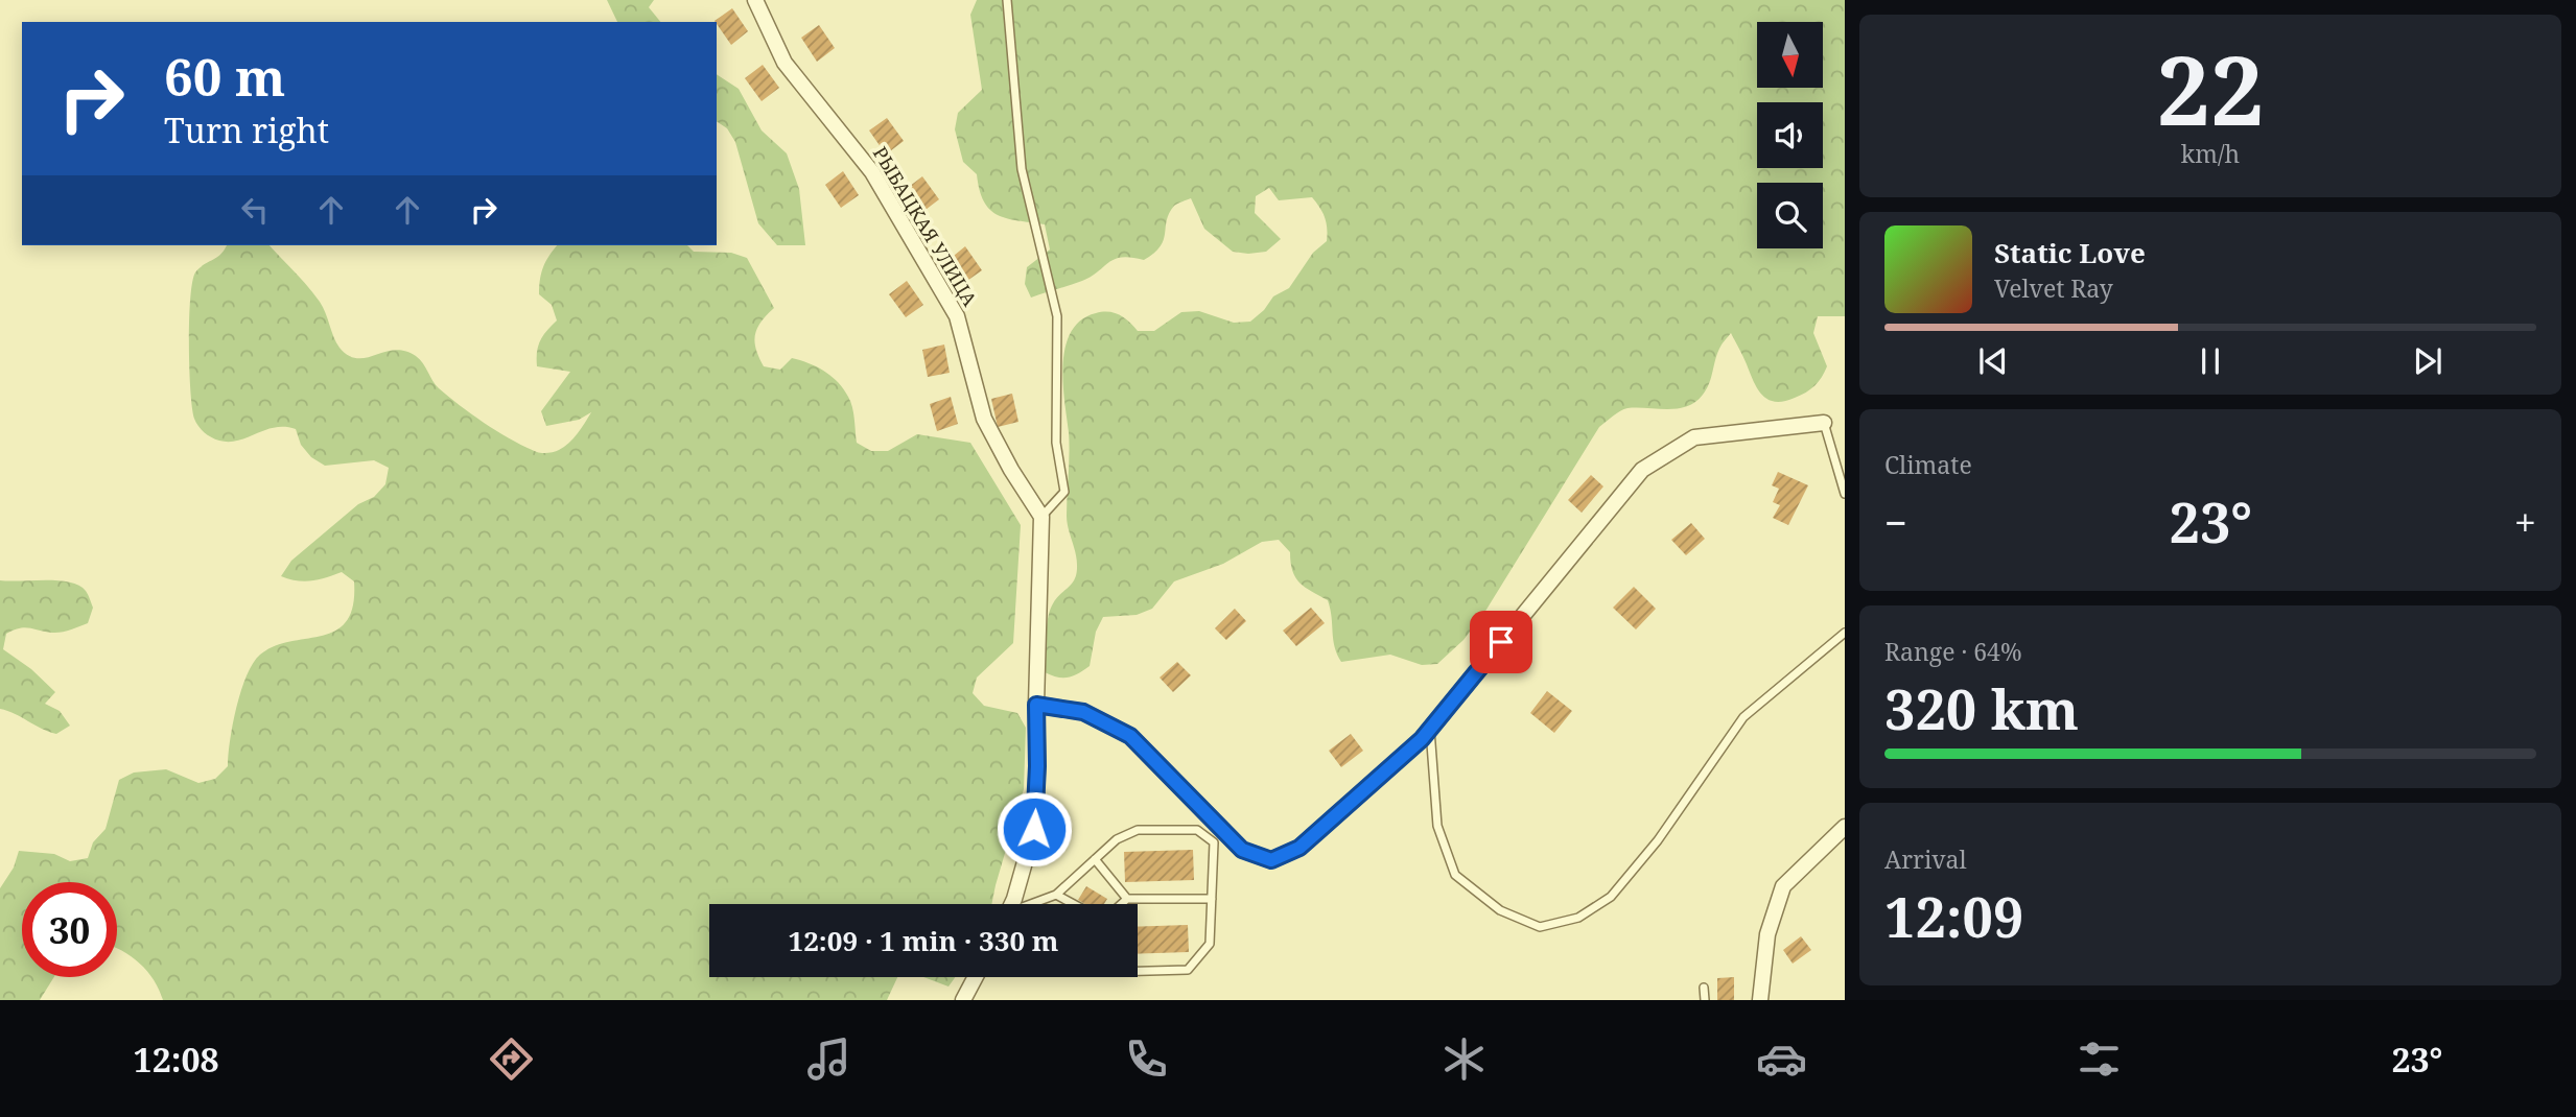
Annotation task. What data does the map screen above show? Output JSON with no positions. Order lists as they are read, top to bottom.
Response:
{
  "streets": {
    "street": ["РЫБАЦКАЯ УЛИЦА"]
  },
  "north": "bottom",
  "page": {
    "tile": [
      ["22", "km/h"],
      "Climate",
      ["Range · 64%", "320 km"],
      ["Arrival", "12:09"]
    ],
    "turn": ["60 m", "Turn right"],
    "song": ["Static Love", "Velvet Ray"],
    "heat": ["−", "23°", "+"],
    "limit": "30",
    "trip": "12:09 · 1 min · 330 m",
    "tabs": ["12:08", "23°"]
  }
}
